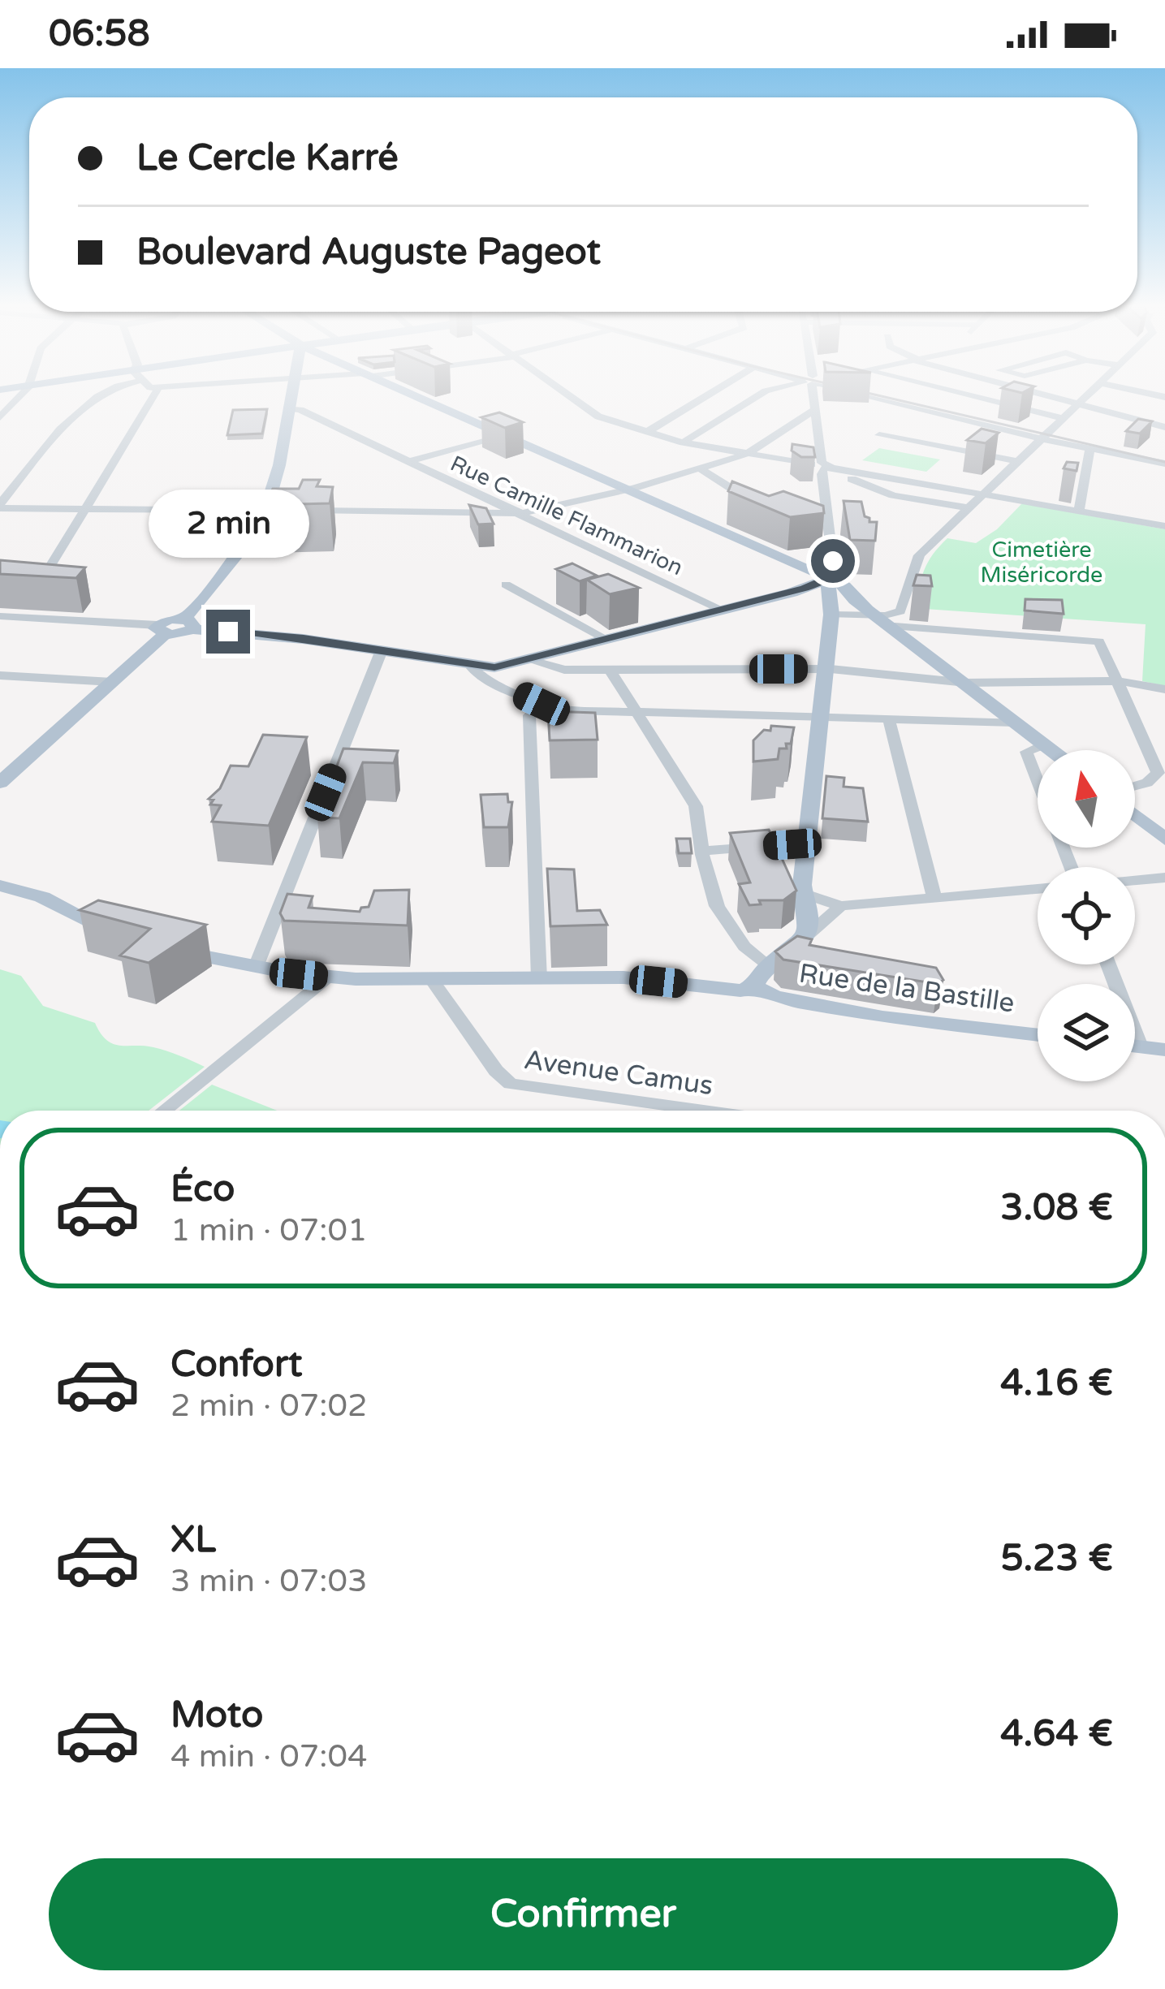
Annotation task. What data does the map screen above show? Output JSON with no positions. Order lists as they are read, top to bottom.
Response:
{
  "streets": {
    "main road": ["Rue de la Bastille"],
    "street": ["Rue Camille Flammarion", "Avenue Camus"]
  },
  "crossings": [
    ["Rue de la Bastille", "Avenue Camus"]
  ],
  "parks": ["Cimetière Miséricorde"],
  "north": "top",
  "page": {
    "status": "06:58",
    "banner": ["Le Cercle Karré", "Boulevard Auguste Pageot"],
    "bubble": "2 min",
    "list": [
      {
        "name": "Éco",
        "note": "1 min · 07:01",
        "value": "3.08 €"
      },
      {
        "name": "Confort",
        "note": "2 min · 07:02",
        "value": "4.16 €"
      },
      {
        "name": "XL",
        "note": "3 min · 07:03",
        "value": "5.23 €"
      },
      {
        "name": "Moto",
        "note": "4 min · 07:04",
        "value": "4.64 €"
      }
    ],
    "buttons": "Confirmer"
  }
}
